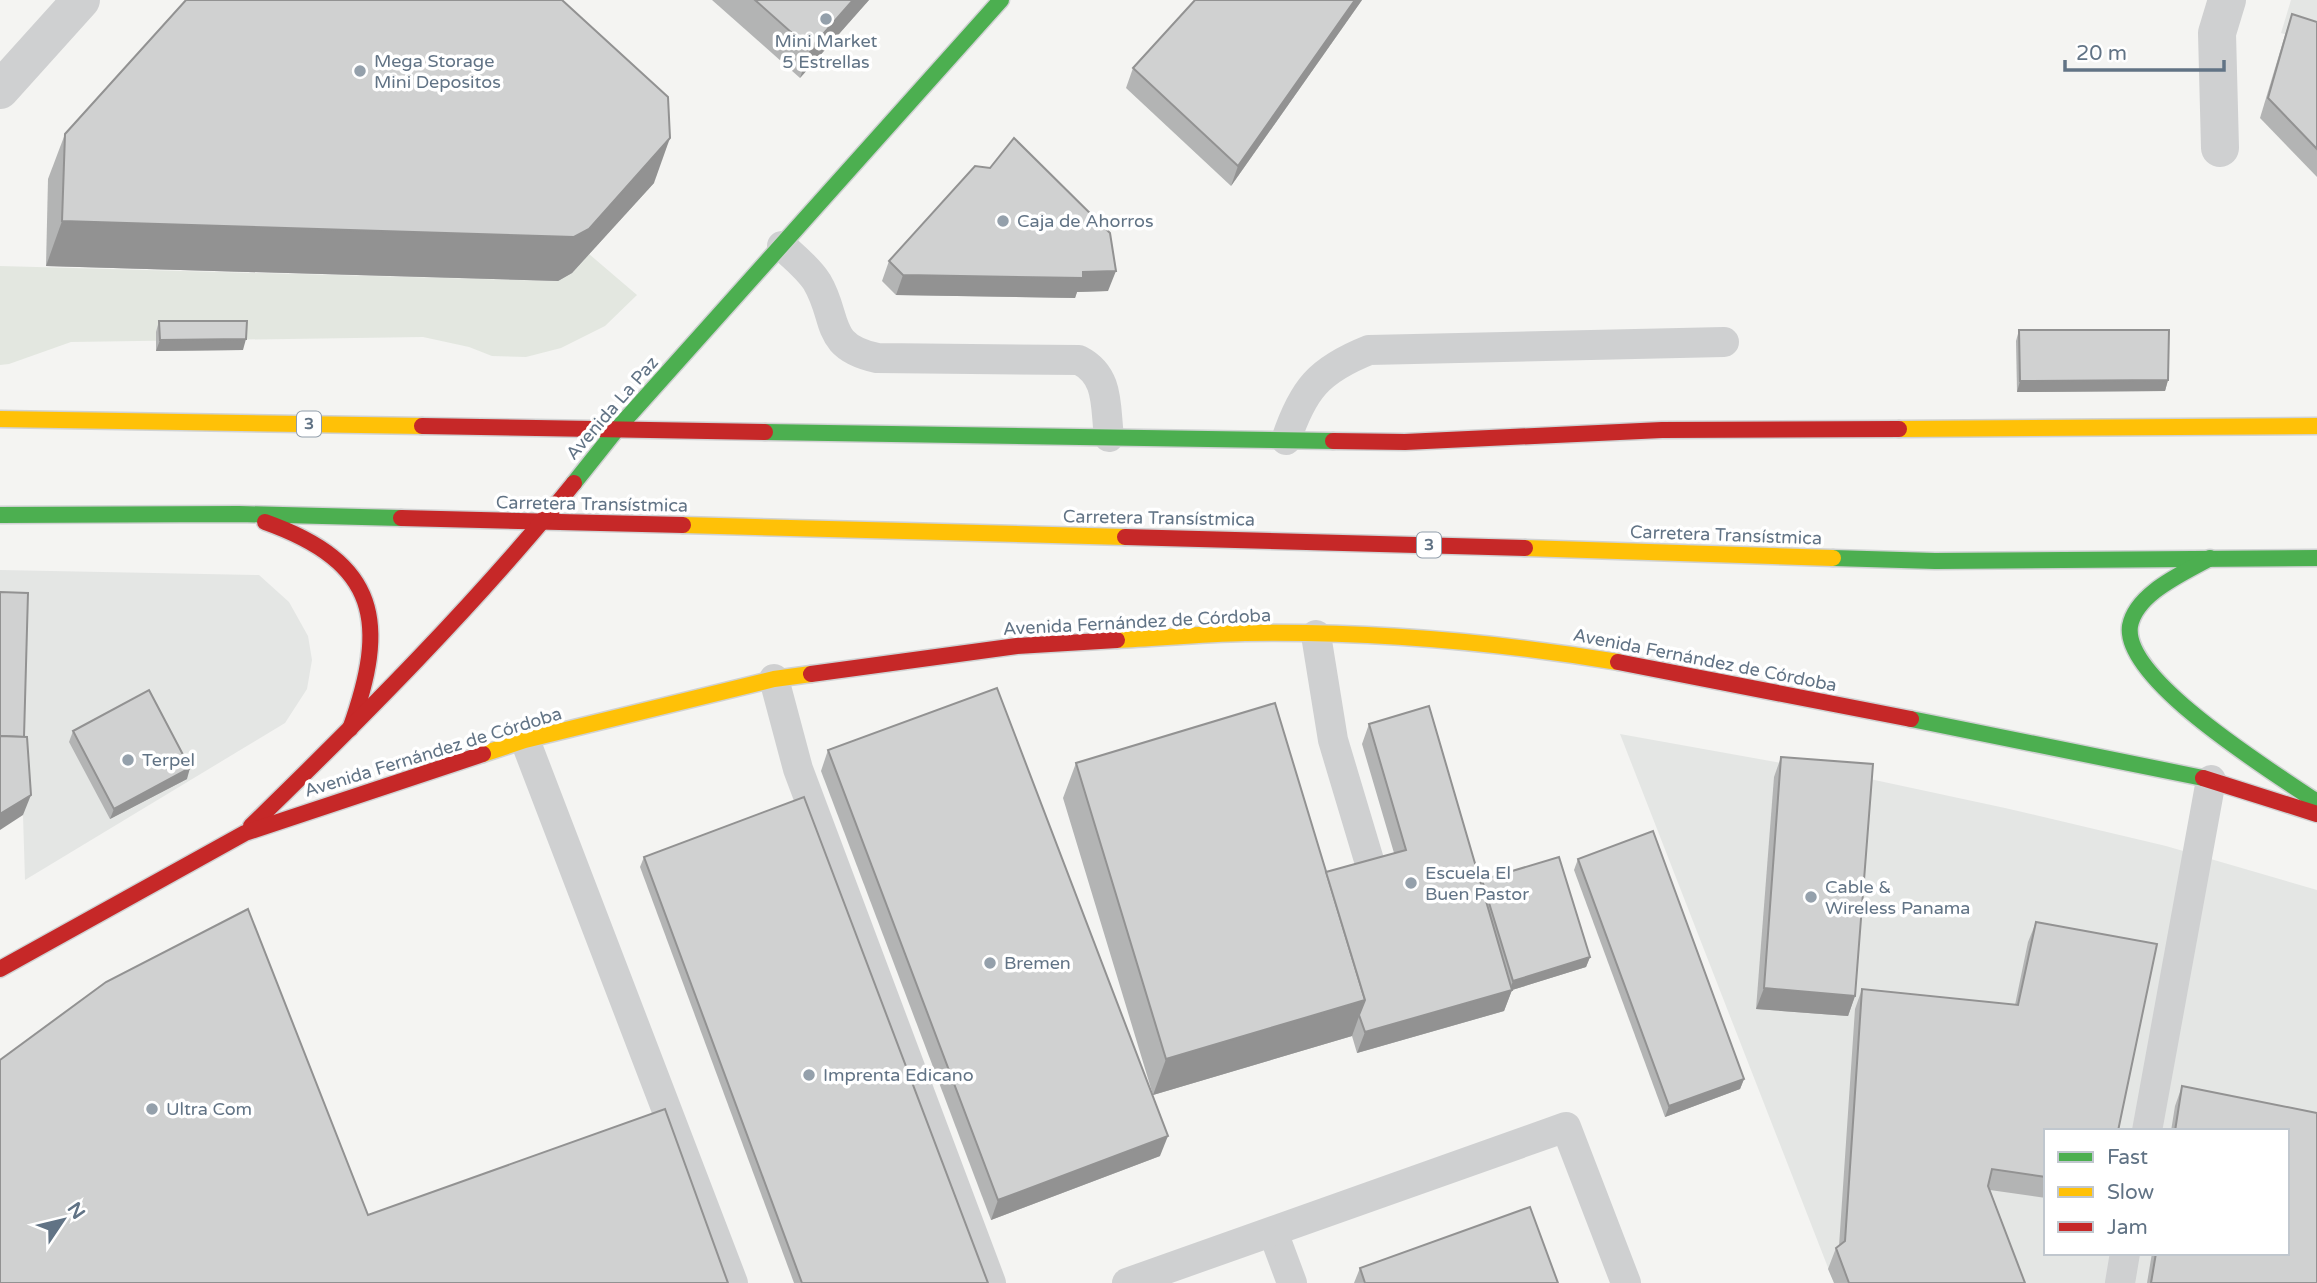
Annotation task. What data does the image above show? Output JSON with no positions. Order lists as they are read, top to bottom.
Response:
{
  "streets": {
    "main road": [
      "Avenida La Paz",
      "3",
      "Carretera Transístmica",
      "Avenida Fernández de Córdoba"
    ]
  },
  "crossings": [
    ["Avenida La Paz", "3"],
    ["Avenida La Paz", "Carretera Transístmica"],
    ["Avenida La Paz", "Avenida Fernández de Córdoba"]
  ],
  "places": [
    "Mini Market 5 Estrellas",
    "Mega Storage Mini Depositos",
    "Caja de Ahorros",
    "Terpel",
    "Escuela El Buen Pastor",
    "Cable & Wireless Panama",
    "Bremen",
    "Imprenta Edicano",
    "Ultra Com"
  ],
  "legend": ["Fast", "Slow", "Jam"],
  "scale_bar": "20 m",
  "north": "top right"
}
